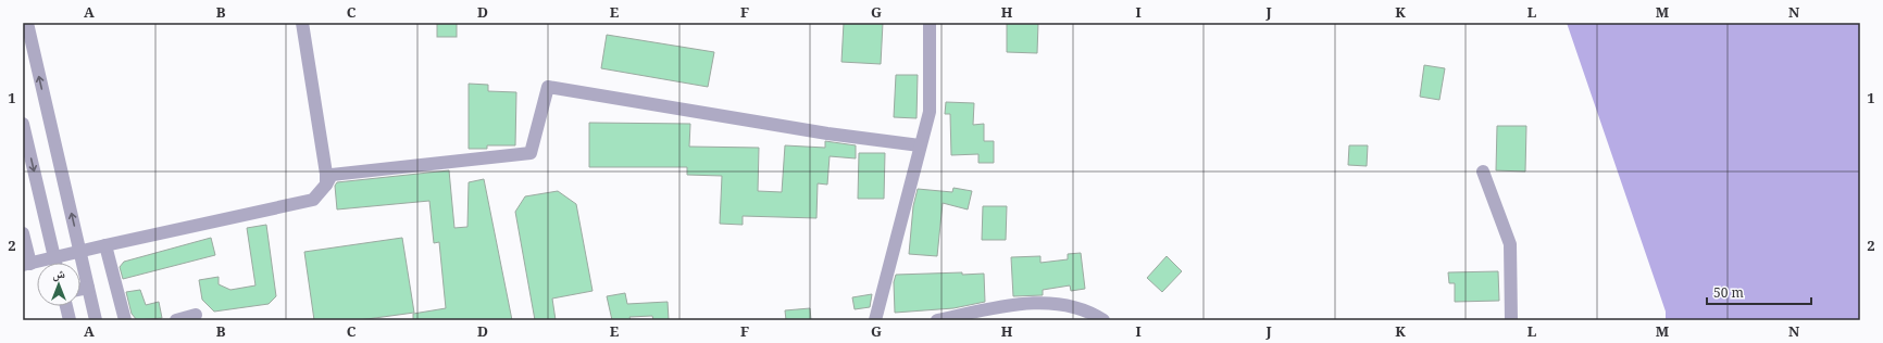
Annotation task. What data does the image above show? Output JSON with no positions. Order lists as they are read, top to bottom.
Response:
{
  "scale_bar": "50 m",
  "north": "top",
  "grid": {
    "columns": [
      "A",
      "B",
      "C",
      "D",
      "E",
      "F",
      "G",
      "H",
      "I",
      "J",
      "K",
      "L",
      "M",
      "N"
    ],
    "rows": ["1", "2"]
  }
}
